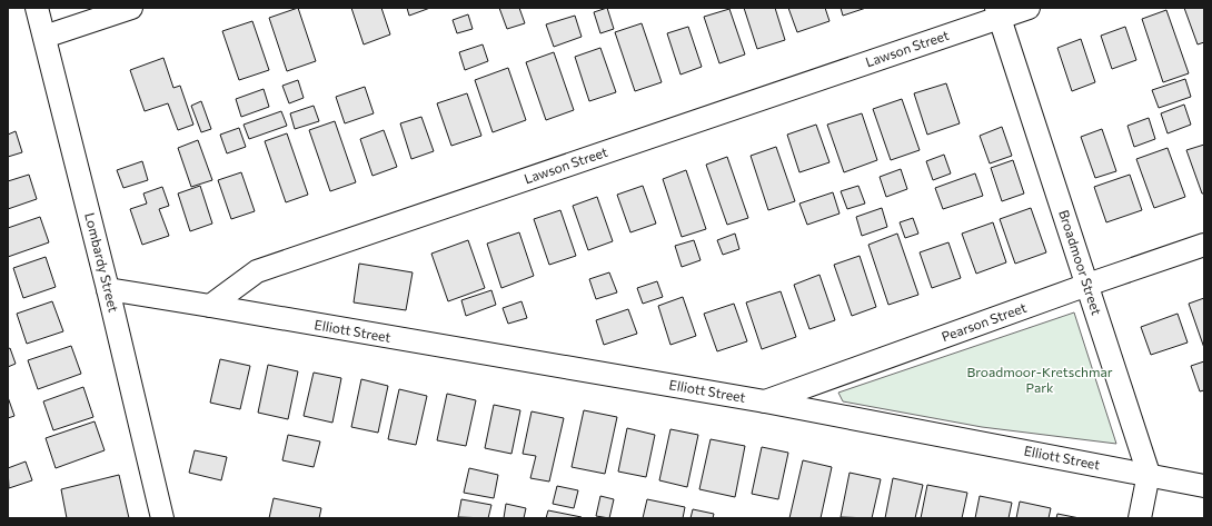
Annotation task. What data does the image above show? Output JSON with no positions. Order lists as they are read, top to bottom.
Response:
{
  "streets": {
    "street": [
      "Lawson Street",
      "Lombardy Street",
      "Broadmoor Street",
      "Pearson Street",
      "Elliott Street"
    ]
  },
  "crossings": [
    ["Lawson Street", "Broadmoor Street"],
    ["Lawson Street", "Elliott Street"],
    ["Broadmoor Street", "Pearson Street"],
    ["Broadmoor Street", "Elliott Street"],
    ["Pearson Street", "Elliott Street"]
  ],
  "parks": ["Broadmoor-Kretschmar Park"]
}
